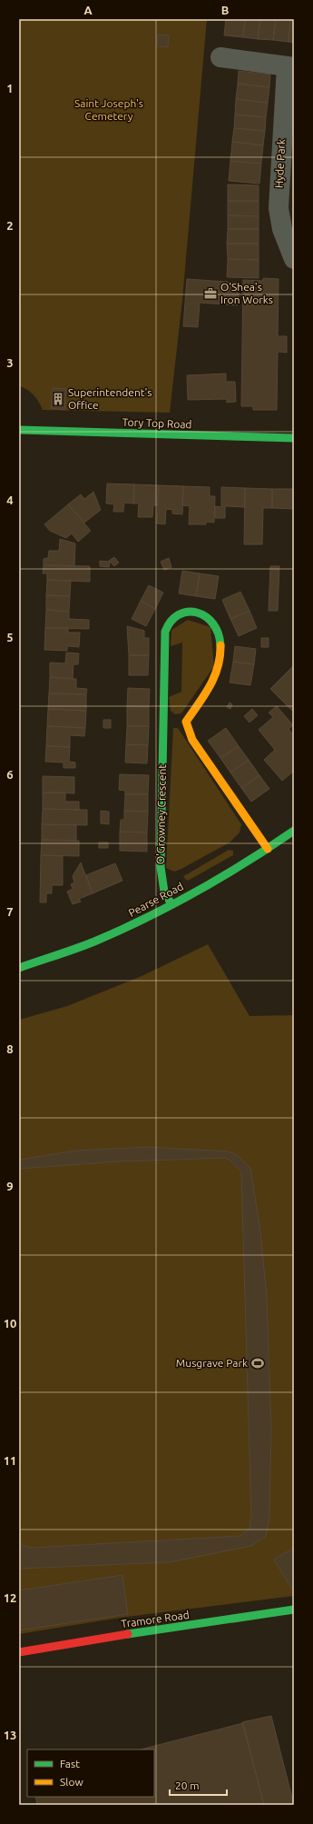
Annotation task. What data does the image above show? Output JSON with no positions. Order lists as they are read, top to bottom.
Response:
{
  "streets": {
    "street": [
      "Hyde Park",
      "Tory Top Road",
      "O'Growney Crescent",
      "Pearse Road",
      "Tramore Road"
    ]
  },
  "crossings": [
    ["O'Growney Crescent", "Pearse Road"]
  ],
  "parks": ["Saint Joseph's Cemetery"],
  "places": {
    "office": ["O'Shea's Iron Works"],
    "building": ["Superintendent's Office"],
    "sports": ["Musgrave Park"]
  },
  "legend": ["Fast", "Slow"],
  "scale_bar": "20 m",
  "grid": {
    "columns": ["A", "B"],
    "rows": [
      "1",
      "2",
      "3",
      "4",
      "5",
      "6",
      "7",
      "8",
      "9",
      "10",
      "11",
      "12",
      "13"
    ]
  }
}
